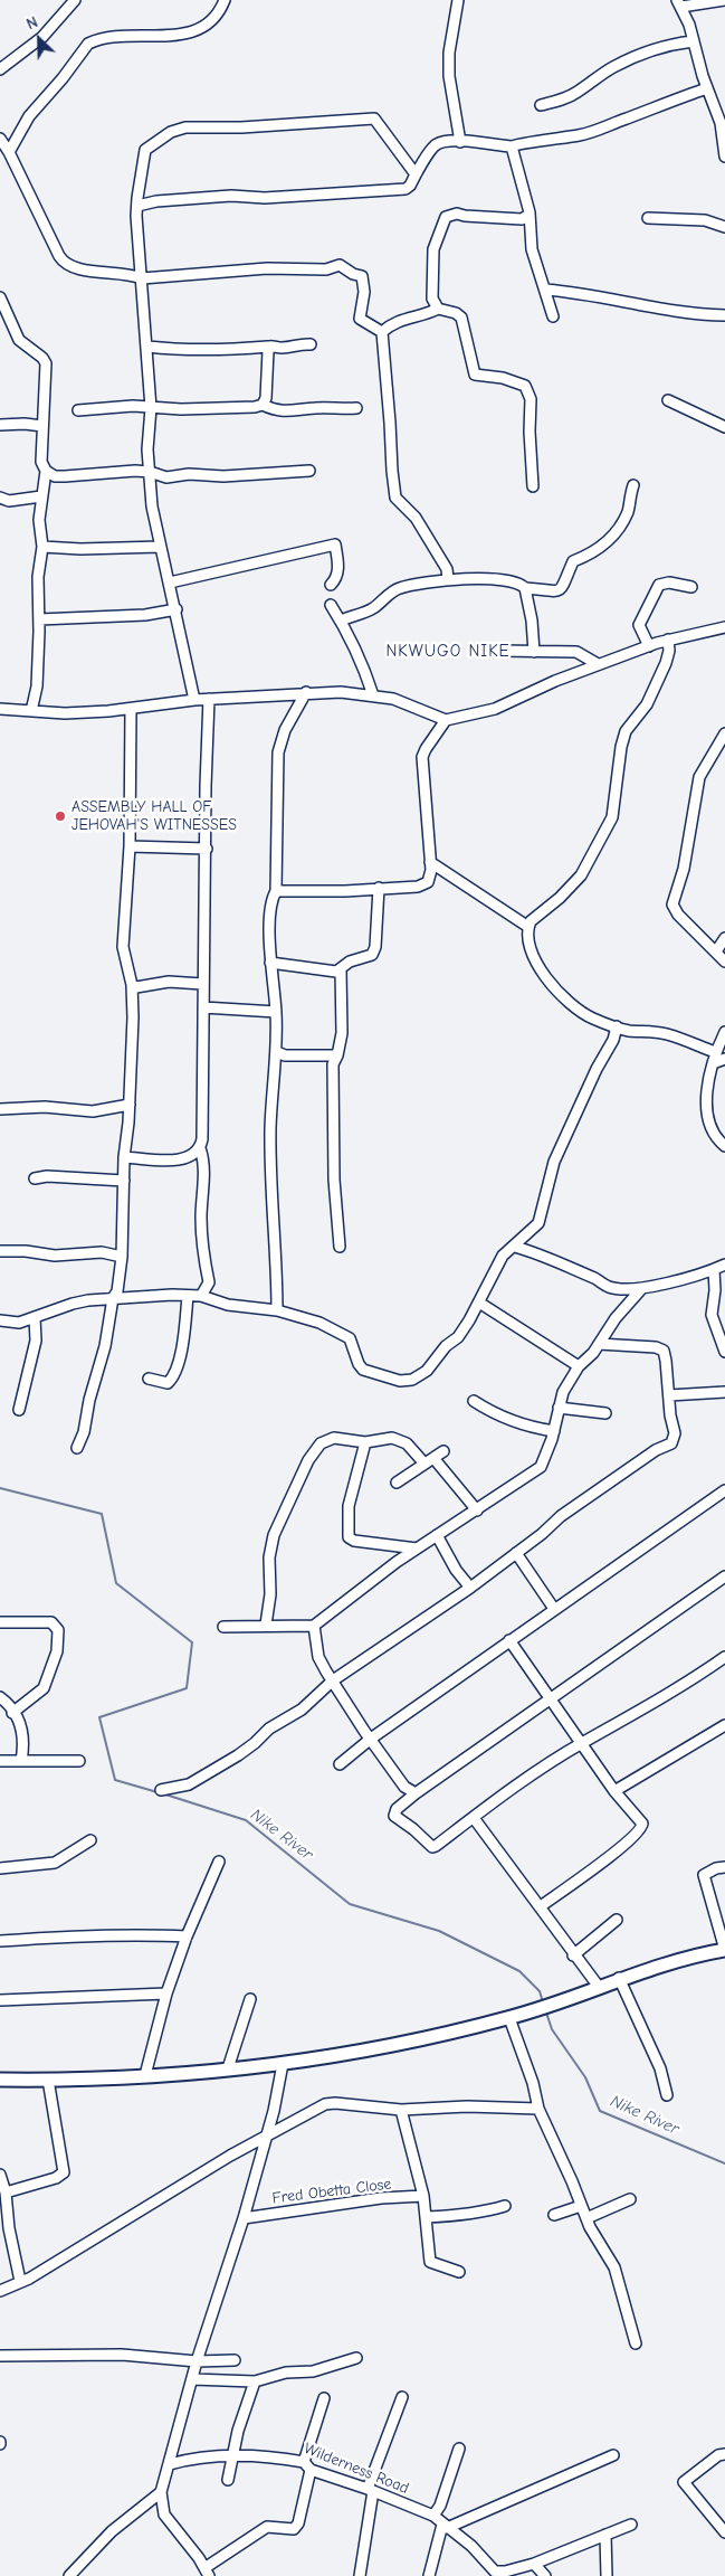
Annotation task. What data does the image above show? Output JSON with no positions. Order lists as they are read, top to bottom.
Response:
{
  "streets": {
    "street": ["Fred Obetta Close", "Wilderness Road"]
  },
  "districts": ["NKWUGO NIKE"],
  "water": ["Nike River"],
  "places": ["ASSEMBLY HALL OF JEHOVAH'S WITNESSES"],
  "north": "top left"
}
